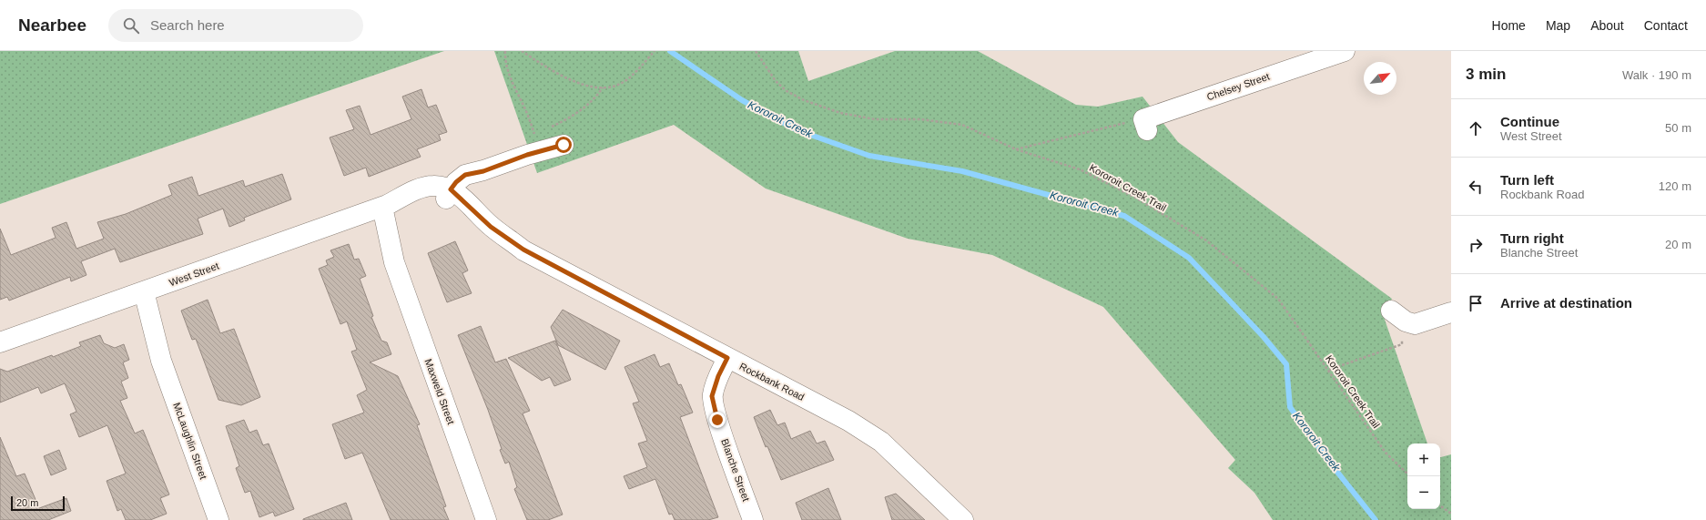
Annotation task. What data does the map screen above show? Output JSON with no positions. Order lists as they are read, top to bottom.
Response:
{
  "streets": {
    "street": [
      "Chelsey Street",
      "West Street",
      "Rockbank Road",
      "Maxweld Street",
      "McLaughlin Street",
      "Blanche Street"
    ],
    "path": ["Kororoit Creek Trail"]
  },
  "crossings": [
    ["West Street", "Rockbank Road"],
    ["West Street", "Maxweld Street"],
    ["West Street", "McLaughlin Street"],
    ["Rockbank Road", "Blanche Street"]
  ],
  "water": ["Kororoit Creek"],
  "scale_bar": "20 m",
  "north": "top right",
  "page": {
    "header": "Nearbee",
    "search": "Search here",
    "nav": [
      "Home",
      "Map",
      "About",
      "Contact"
    ],
    "heading": ["3 min", "Walk · 190 m"],
    "list": [
      ["Continue", "West Street", "50 m"],
      ["Turn left", "Rockbank Road", "120 m"],
      ["Turn right", "Blanche Street", "20 m"],
      "Arrive at destination"
    ],
    "map_buttons": ["+", "−"],
    "scale": "20 m"
  }
}
